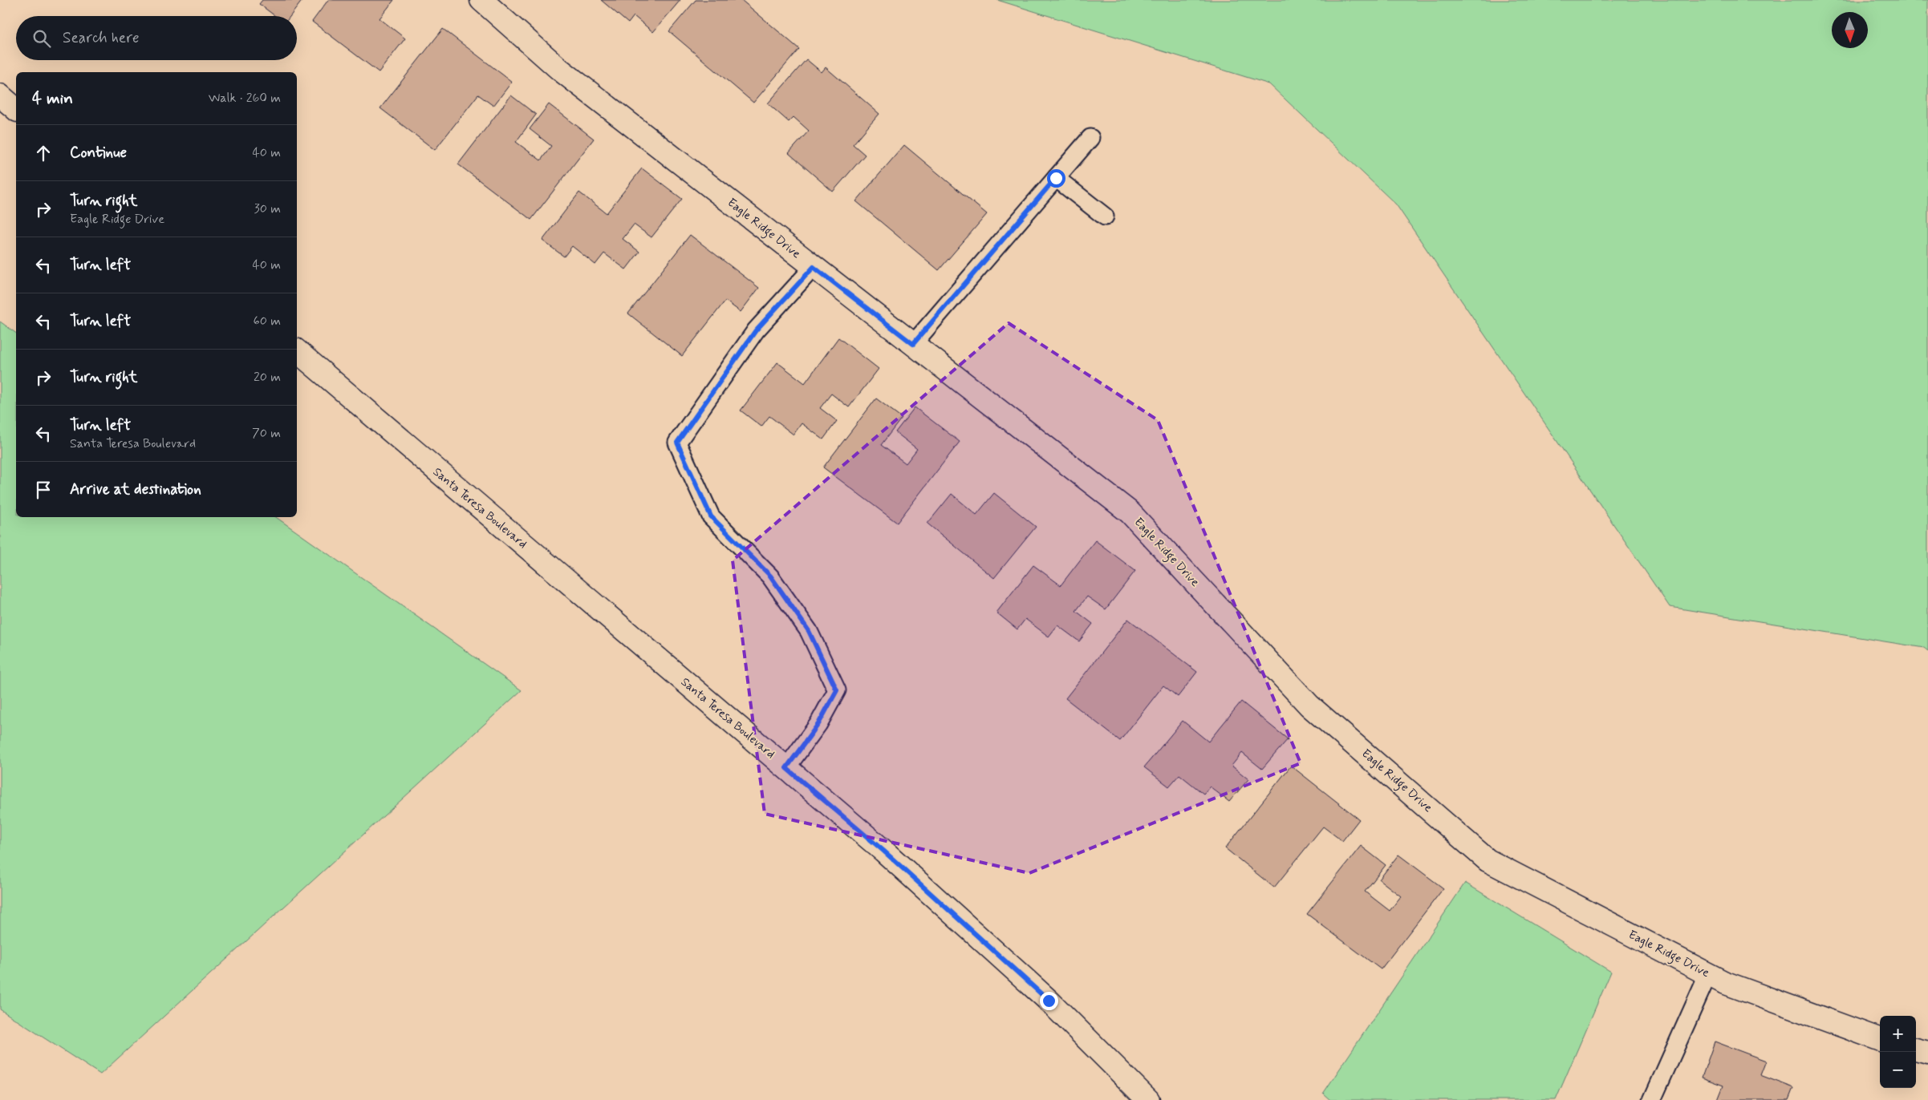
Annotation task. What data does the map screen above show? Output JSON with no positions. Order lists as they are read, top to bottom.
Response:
{
  "streets": {
    "street": ["Eagle Ridge Drive", "Santa Teresa Boulevard"]
  },
  "north": "bottom",
  "page": {
    "search": "Search here",
    "heading": ["4 min", "Walk · 260 m"],
    "list": [
      ["Continue", "40 m"],
      ["Turn right", "Eagle Ridge Drive", "30 m"],
      ["Turn left", "40 m"],
      ["Turn left", "60 m"],
      ["Turn right", "20 m"],
      ["Turn left", "Santa Teresa Boulevard", "70 m"],
      "Arrive at destination"
    ],
    "map_buttons": ["+", "−"]
  }
}
